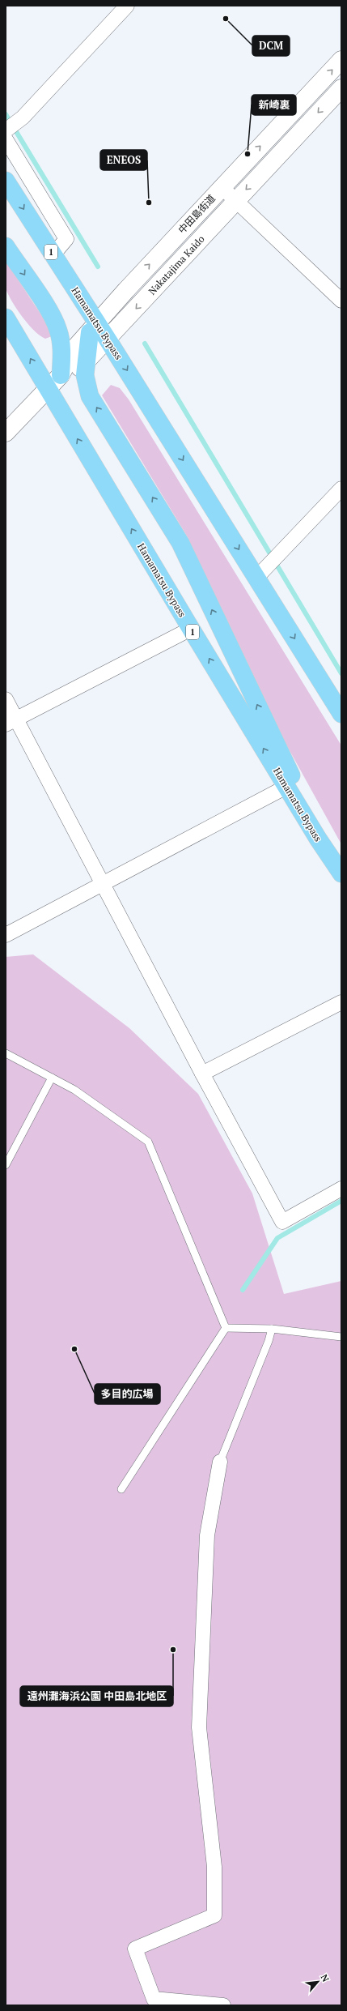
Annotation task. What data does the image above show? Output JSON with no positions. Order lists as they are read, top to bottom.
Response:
{
  "streets": {
    "highway": ["1", "Hamamatsu Bypass"],
    "street": ["中田島街道", "Nakatajima Kaido"]
  },
  "crossings": [
    ["中田島街道", "Nakatajima Kaido"],
    ["中田島街道", "Hamamatsu Bypass"],
    ["Nakatajima Kaido", "Hamamatsu Bypass"]
  ],
  "one_way": ["中田島街道", "Nakatajima Kaido"],
  "places": [
    "DCM",
    "新崎裏",
    "ENEOS",
    "多目的広場",
    "遠州灘海浜公園 中田島北地区"
  ],
  "north": "top right"
}
